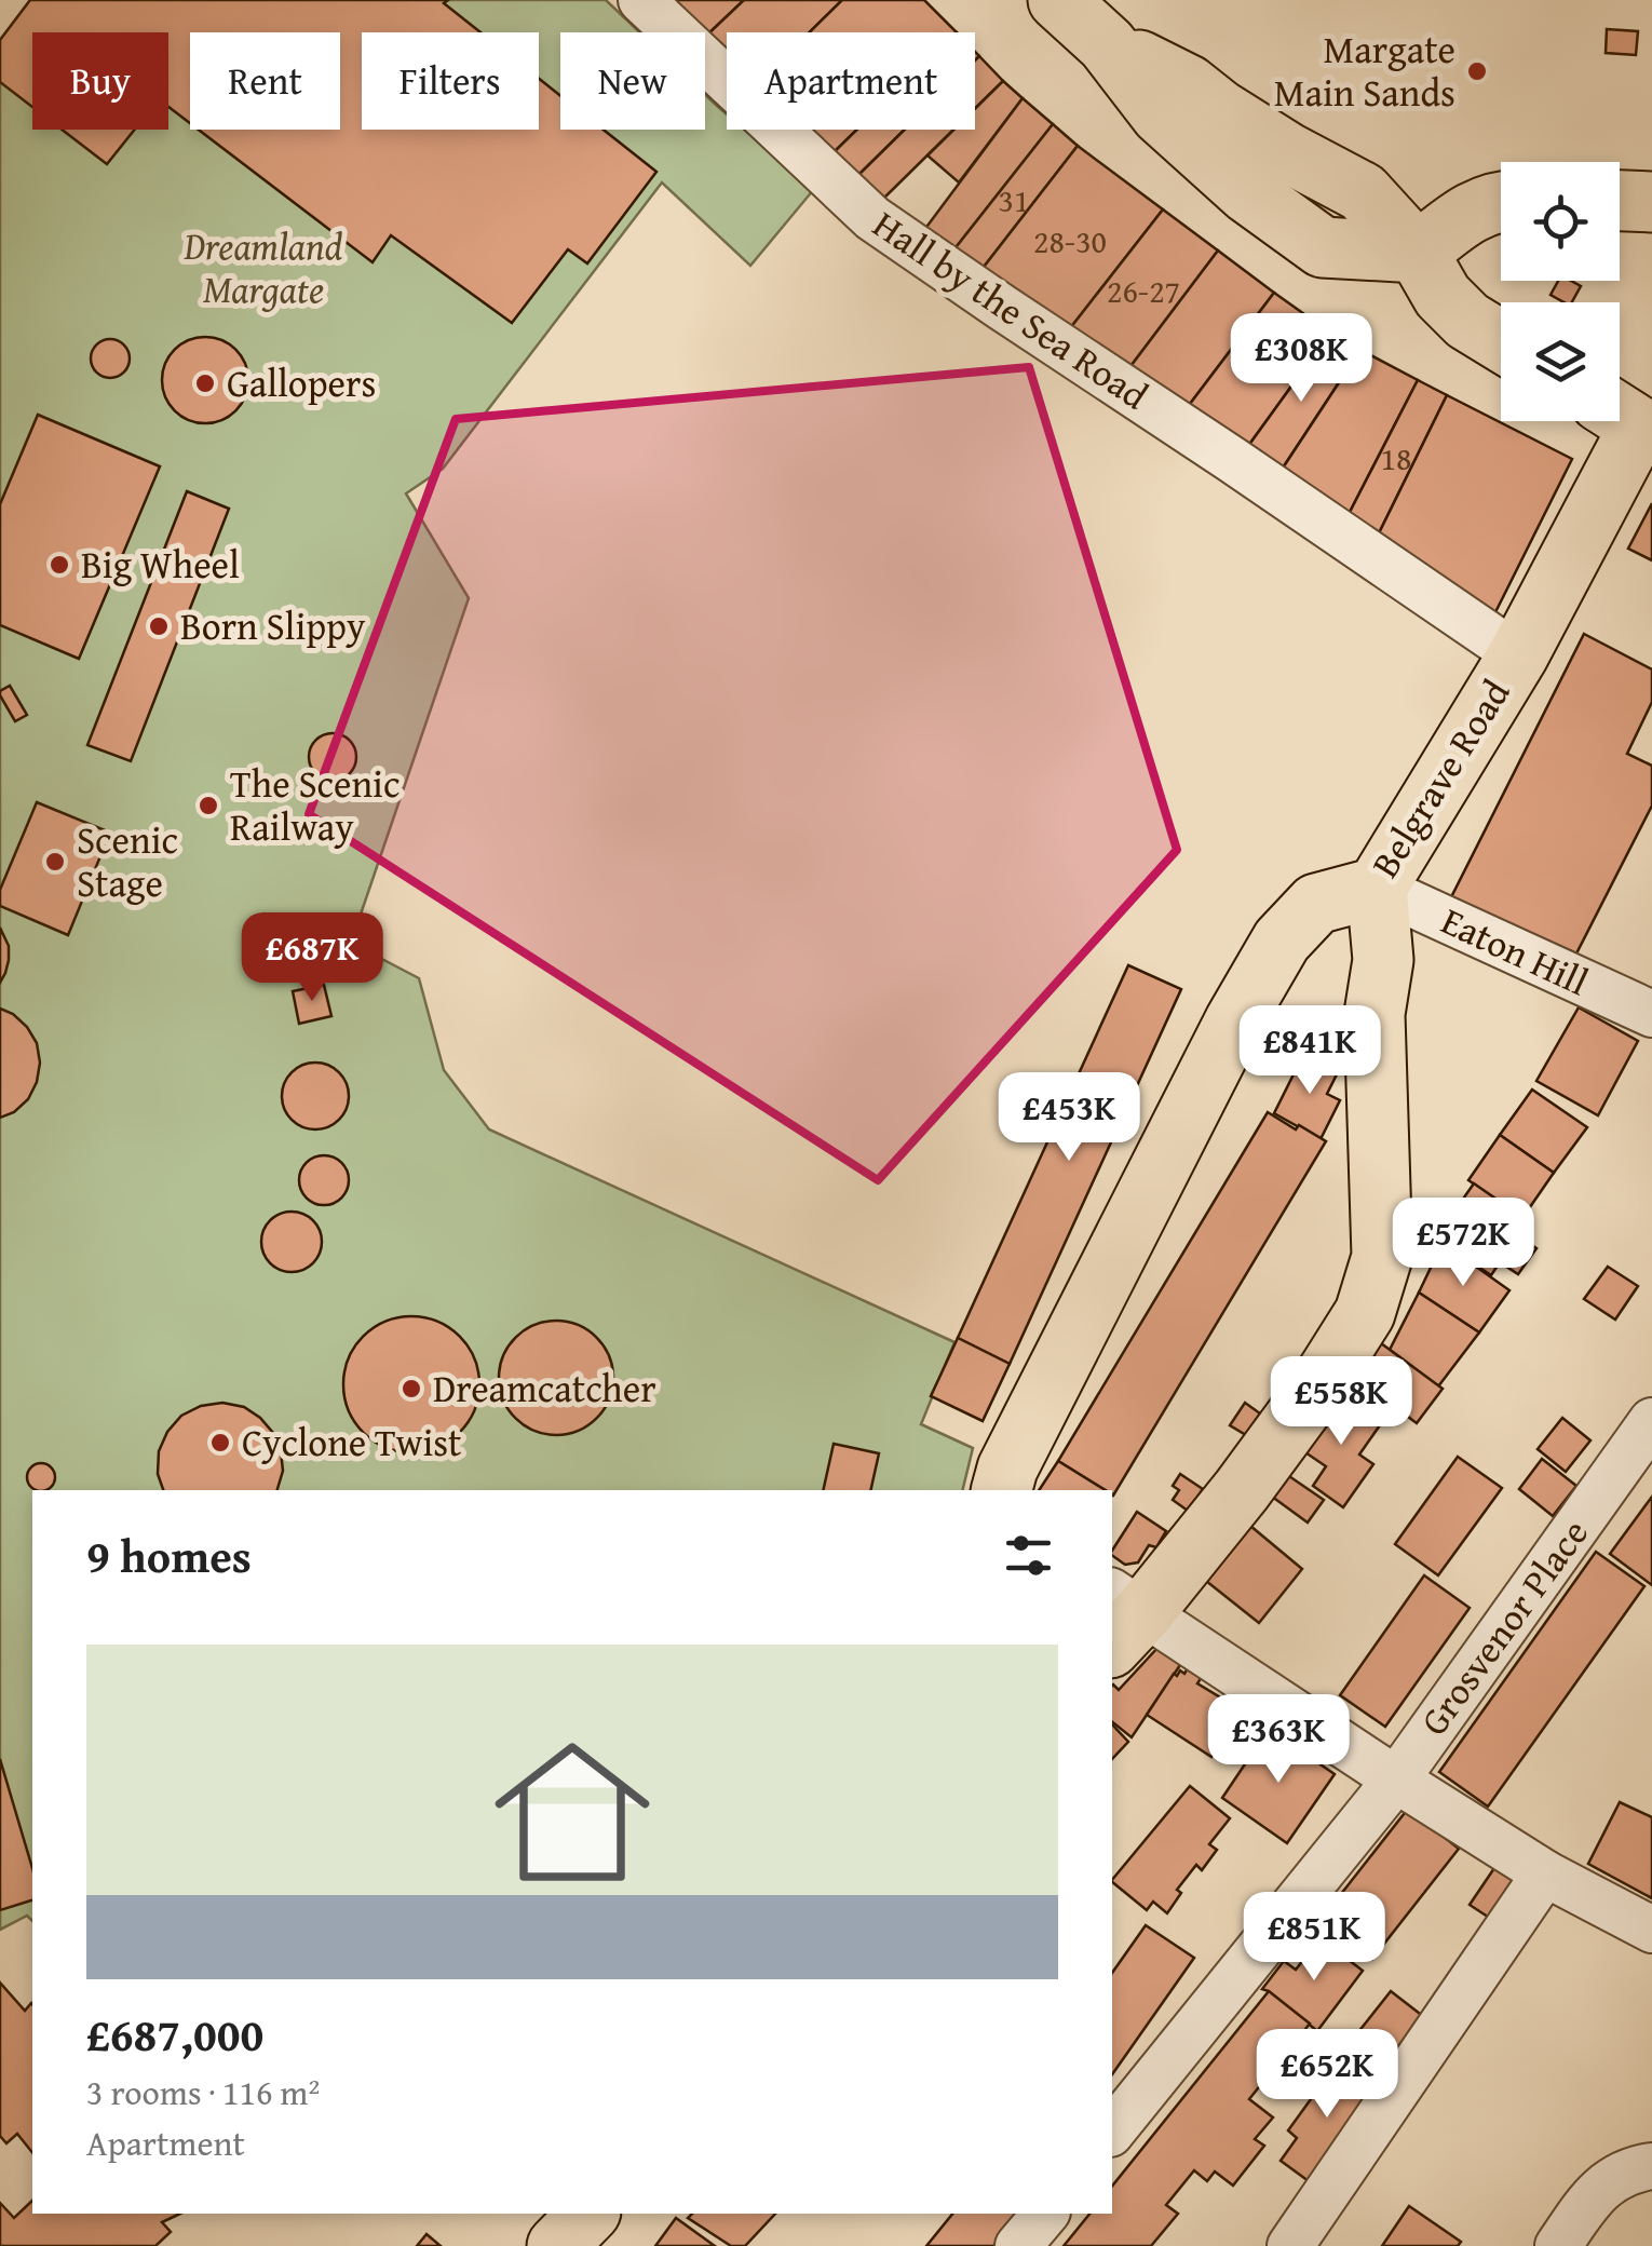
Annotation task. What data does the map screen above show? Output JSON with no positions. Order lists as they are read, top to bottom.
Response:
{
  "streets": {
    "main road": ["Belgrave Road"],
    "street": ["Hall by the Sea Road", "Eaton Hill", "Grosvenor Place"]
  },
  "crossings": [
    ["Hall by the Sea Road", "Belgrave Road"],
    ["Belgrave Road", "Eaton Hill"]
  ],
  "parks": ["Dreamland Margate"],
  "places": [
    "Margate Main Sands",
    "Gallopers",
    "Big Wheel",
    "Born Slippy",
    "The Scenic Railway",
    "Scenic Stage",
    "Dreamcatcher",
    "Cyclone Twist"
  ],
  "house_numbers": [
    "31",
    "28-30",
    "26-27",
    "18"
  ],
  "page": {
    "chip": [
      "Buy",
      "Rent",
      "Filters",
      "New",
      "Apartment"
    ],
    "price": [
      "£308K",
      "£687K",
      "£841K",
      "£453K",
      "£572K",
      "£558K",
      "£363K",
      "£851K",
      "£652K"
    ],
    "heading": "9 homes",
    "list": [
      {
        "name": "£687,000",
        "note": "3 rooms · 116 m² · Apartment"
      }
    ]
  }
}
